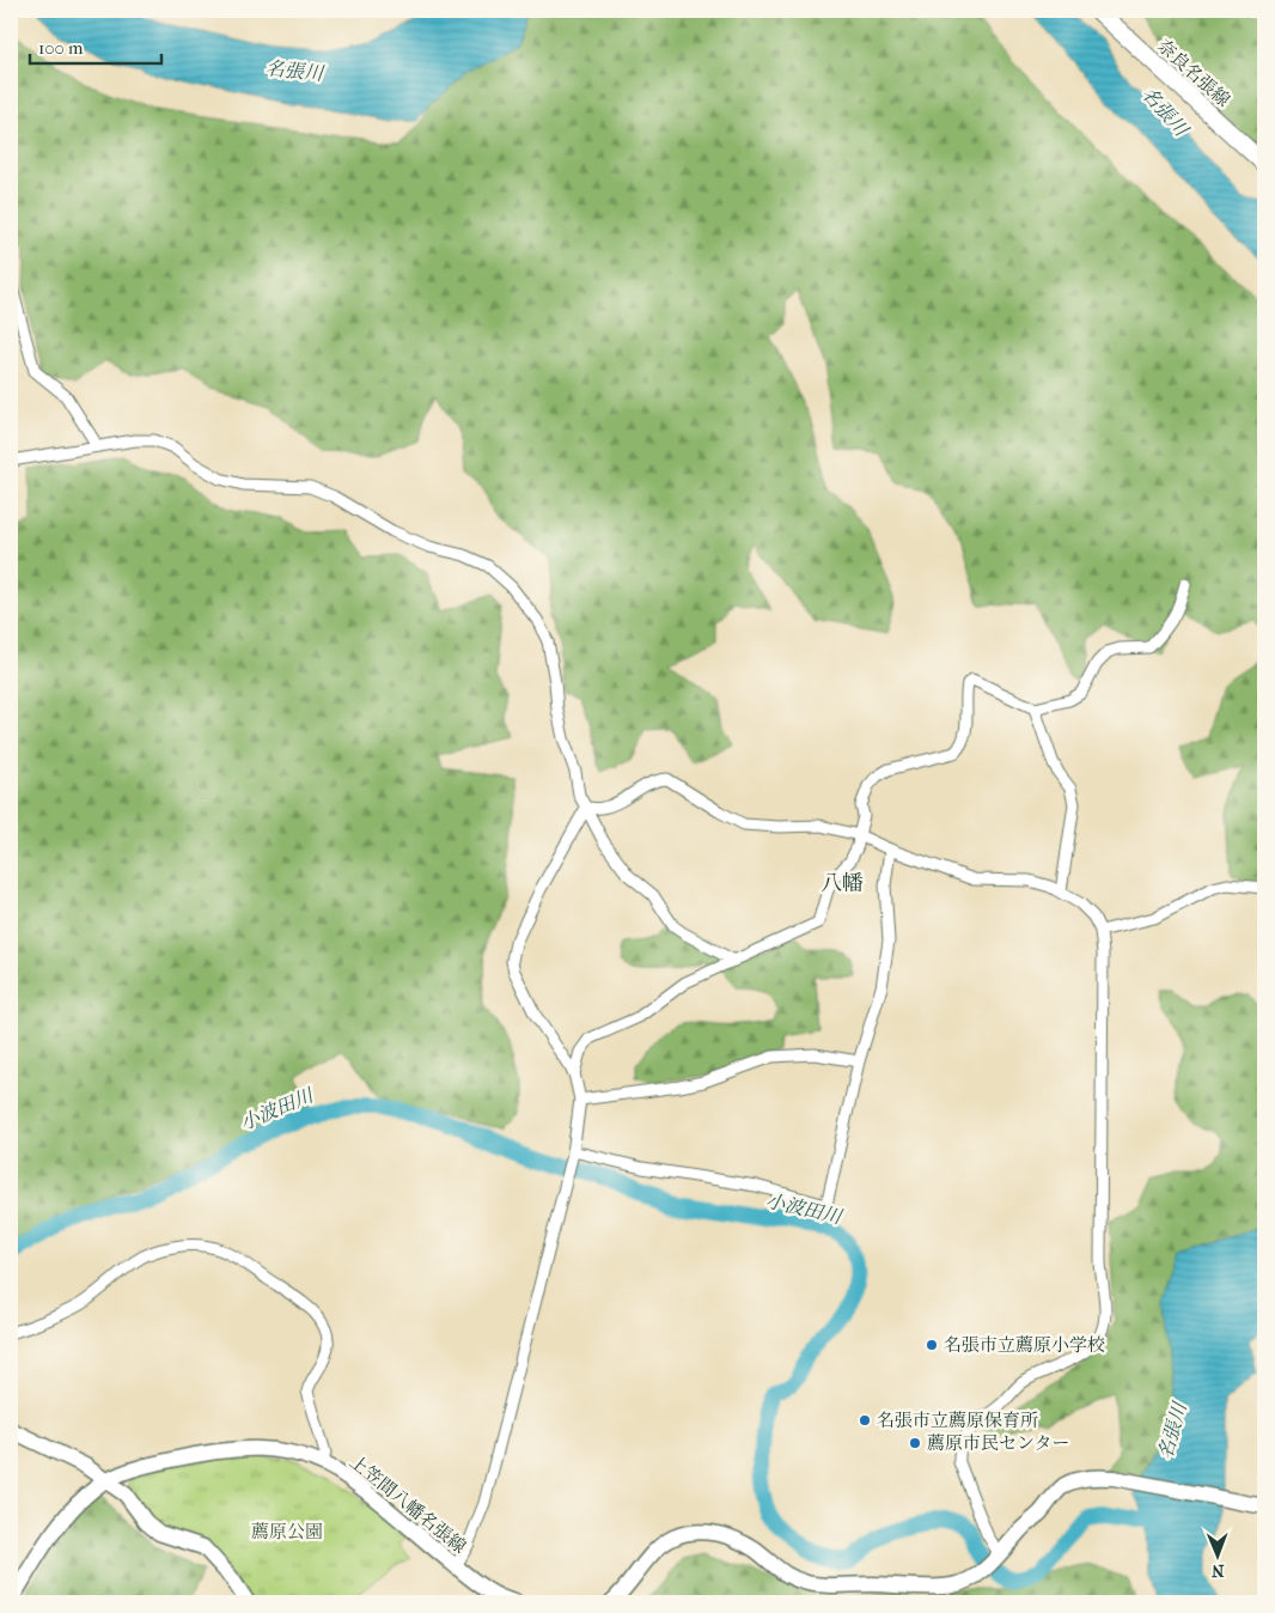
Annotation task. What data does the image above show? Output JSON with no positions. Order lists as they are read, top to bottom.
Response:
{
  "streets": {
    "main road": ["奈良名張線", "上笠間八幡名張線"]
  },
  "districts": ["八幡"],
  "water": ["名張川", "小波田川"],
  "parks": ["薦原公園"],
  "places": ["名張市立薦原小学校", "名張市立薦原保育所", "薦原市民センター"],
  "scale_bar": "100 m",
  "north": "bottom"
}
